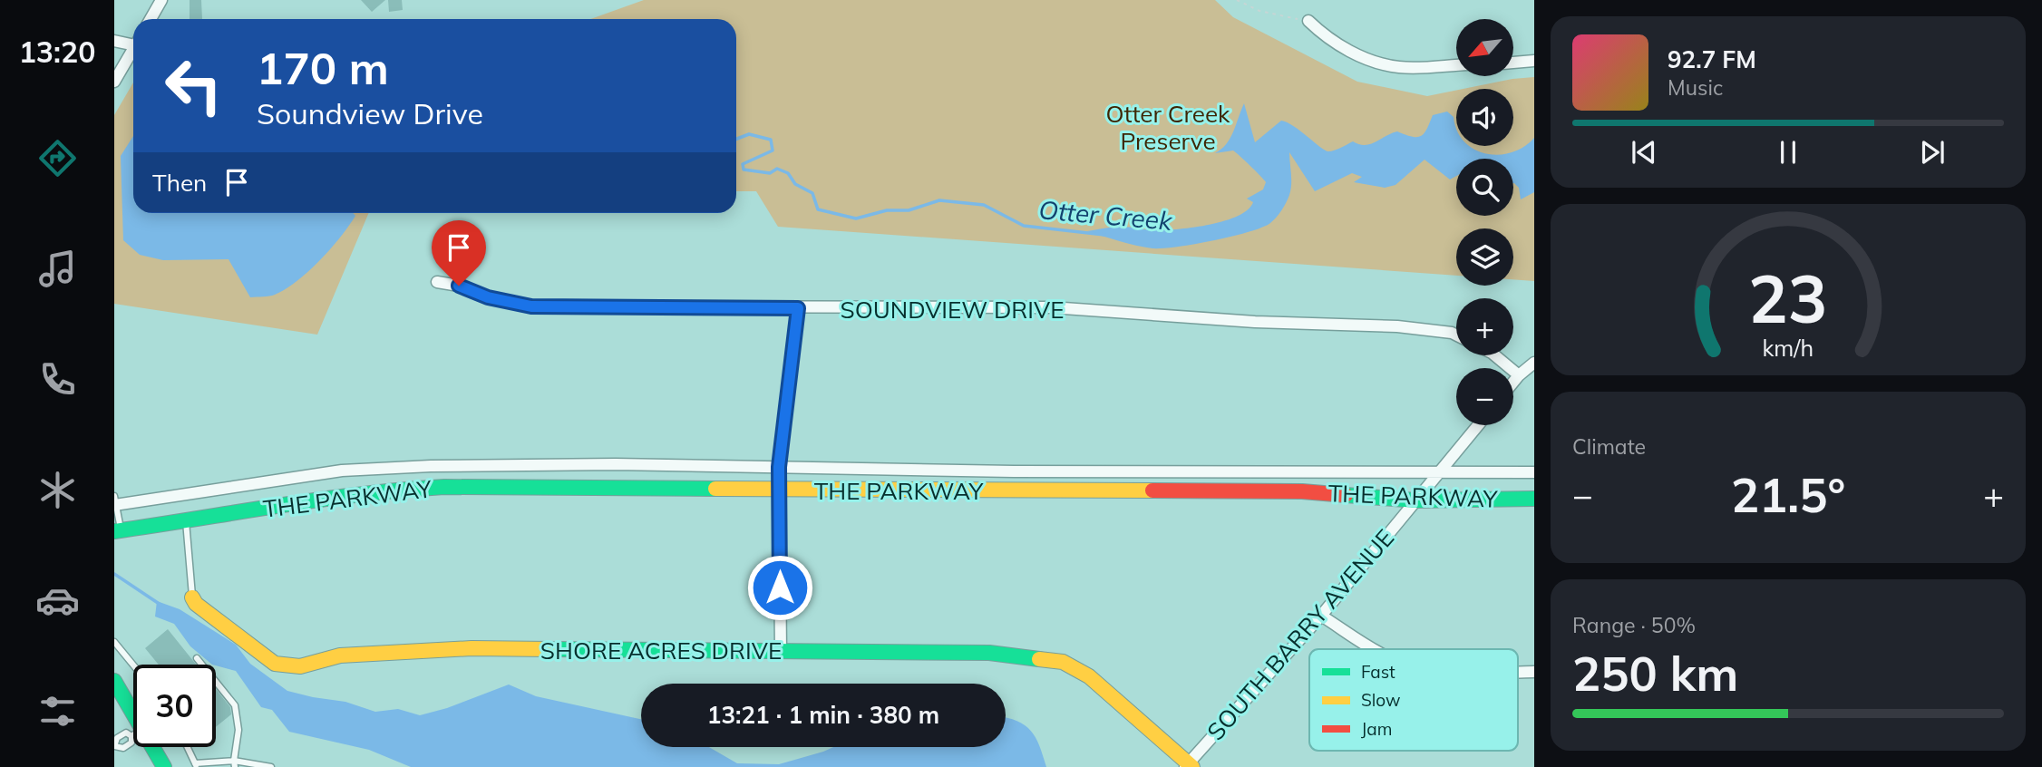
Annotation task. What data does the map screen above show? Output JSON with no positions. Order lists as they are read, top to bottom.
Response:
{
  "streets": {
    "street": [
      "SOUNDVIEW DRIVE",
      "THE PARKWAY",
      "SOUTH BARRY AVENUE",
      "SHORE ACRES DRIVE"
    ]
  },
  "crossings": [
    ["THE PARKWAY", "SOUTH BARRY AVENUE"],
    ["THE PARKWAY", "SHORE ACRES DRIVE"],
    ["SOUTH BARRY AVENUE", "SHORE ACRES DRIVE"]
  ],
  "water": ["Otter Creek"],
  "parks": ["Otter Creek Preserve"],
  "legend": ["Fast", "Slow", "Jam"],
  "north": "bottom left",
  "page": {
    "tabs": "13:20",
    "map_buttons": ["+", "−"],
    "turn": ["170 m", "Soundview Drive"],
    "song": ["92.7 FM", "Music"],
    "then": "Then",
    "tile": [
      "Climate",
      ["Range · 50%", "250 km"]
    ],
    "heat": ["−", "21.5°", "+"],
    "limit": "30",
    "trip": "13:21 · 1 min · 380 m",
    "gauge": ["23", "km/h"]
  }
}
